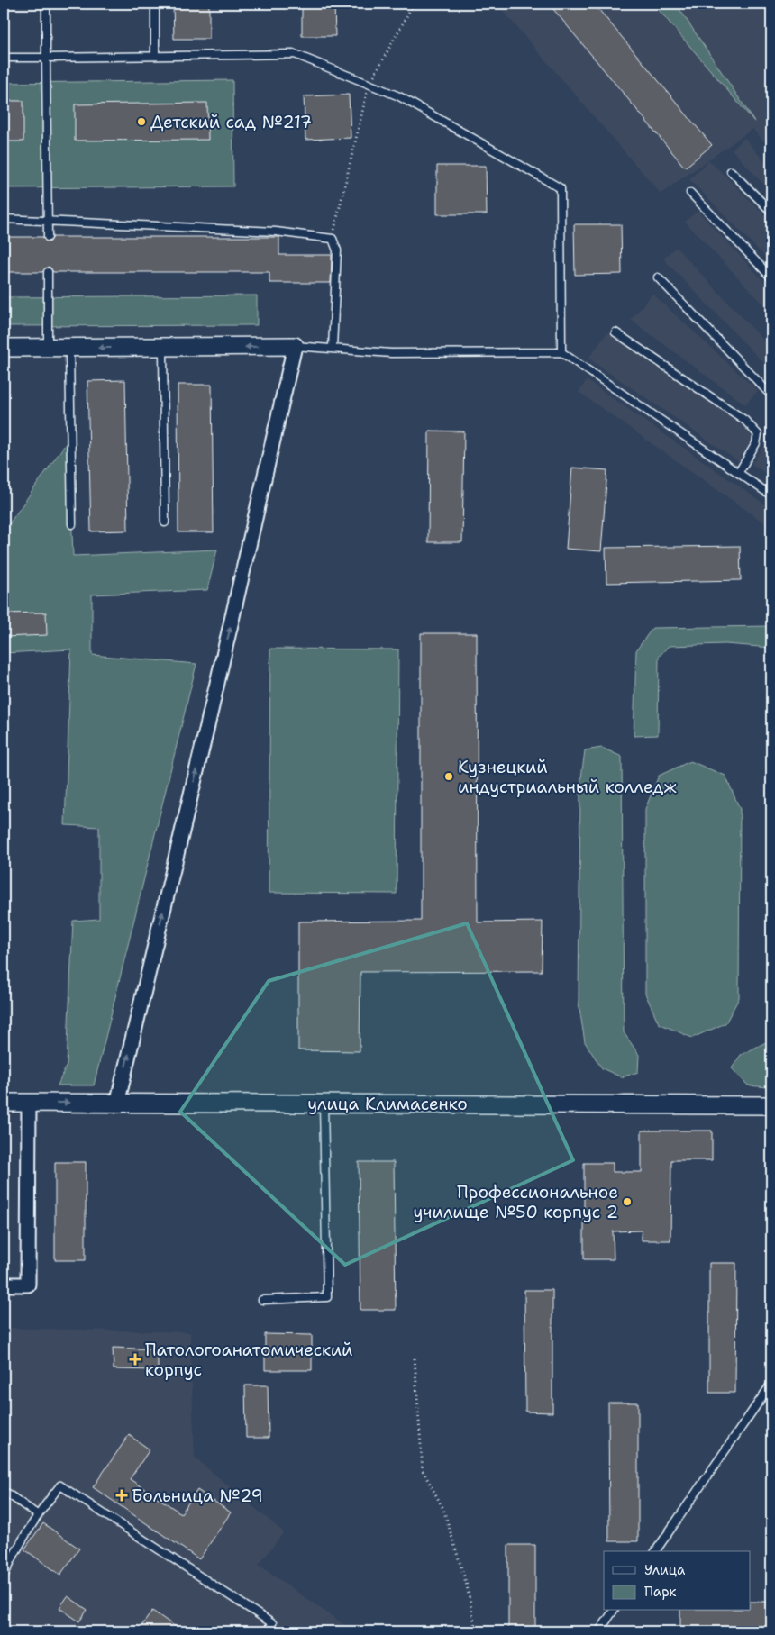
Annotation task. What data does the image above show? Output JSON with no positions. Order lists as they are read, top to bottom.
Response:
{
  "streets": {
    "street": ["улица Климасенко"]
  },
  "places": {
    "other": ["Детский сад №217", "Кузнецкий индустриальный колледж", "Профессиональное училище №50 корпус 2"],
    "health": ["Патологоанатомический корпус", "Больница №29"]
  },
  "legend": ["Улица", "Парк"]
}
